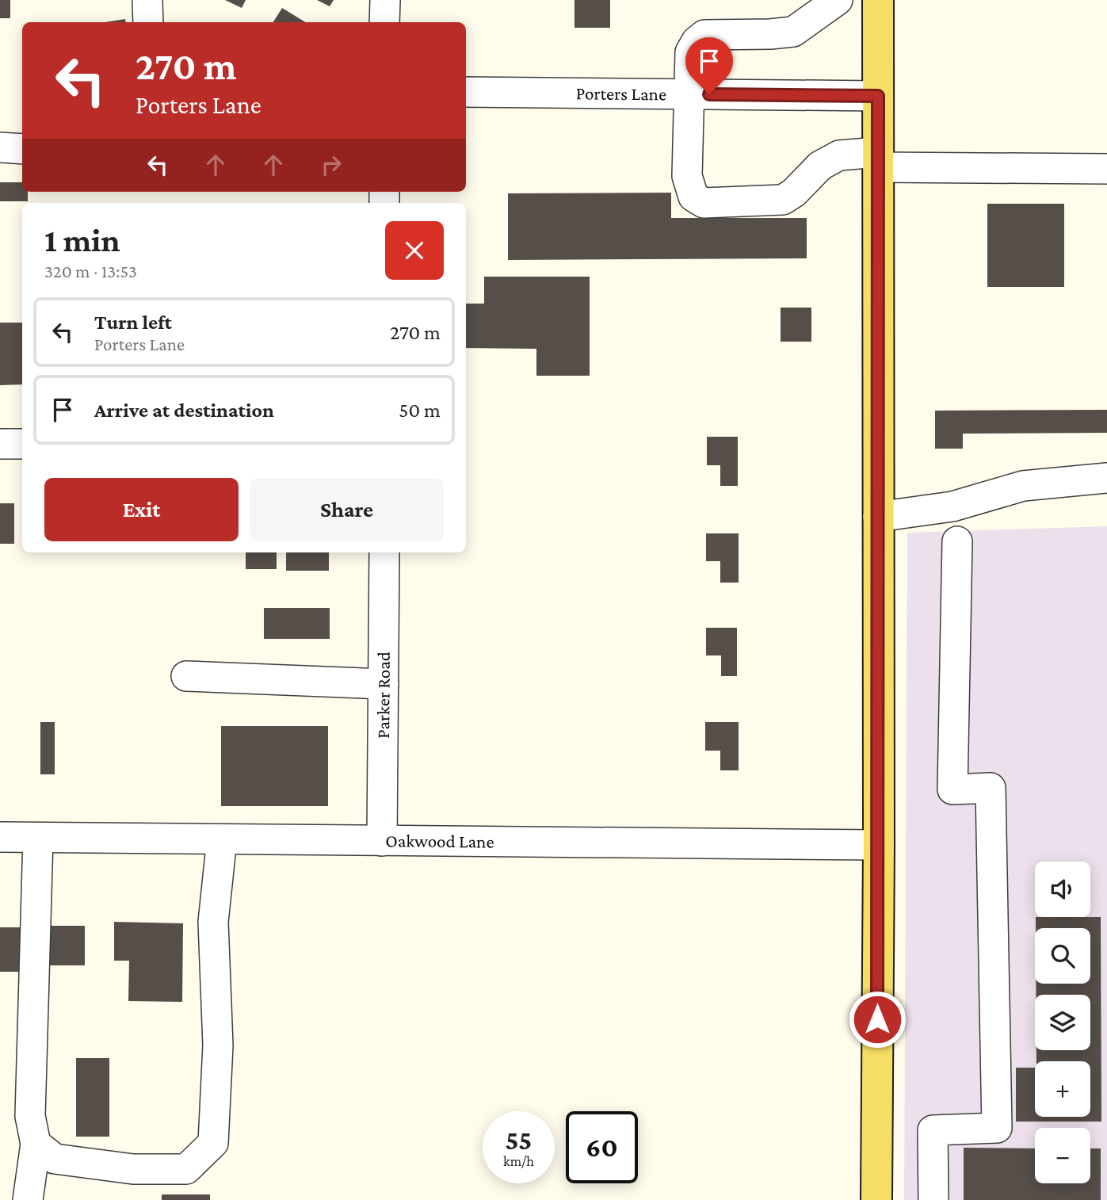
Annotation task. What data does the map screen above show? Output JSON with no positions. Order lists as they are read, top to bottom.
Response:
{
  "streets": {
    "street": ["Porters Lane", "Parker Road", "Oakwood Lane"]
  },
  "crossings": [
    ["Parker Road", "Oakwood Lane"]
  ],
  "page": {
    "turn": ["270 m", "Porters Lane"],
    "heading": ["1 min", "320 m · 13:53"],
    "list": [
      {
        "name": "Turn left",
        "note": "Porters Lane",
        "value": "270 m"
      },
      {
        "name": "Arrive at destination",
        "value": "50 m"
      }
    ],
    "buttons": ["Exit", "Share"],
    "map_buttons": ["+", "−"],
    "speed": "55 km/h",
    "limit": "60"
  }
}
